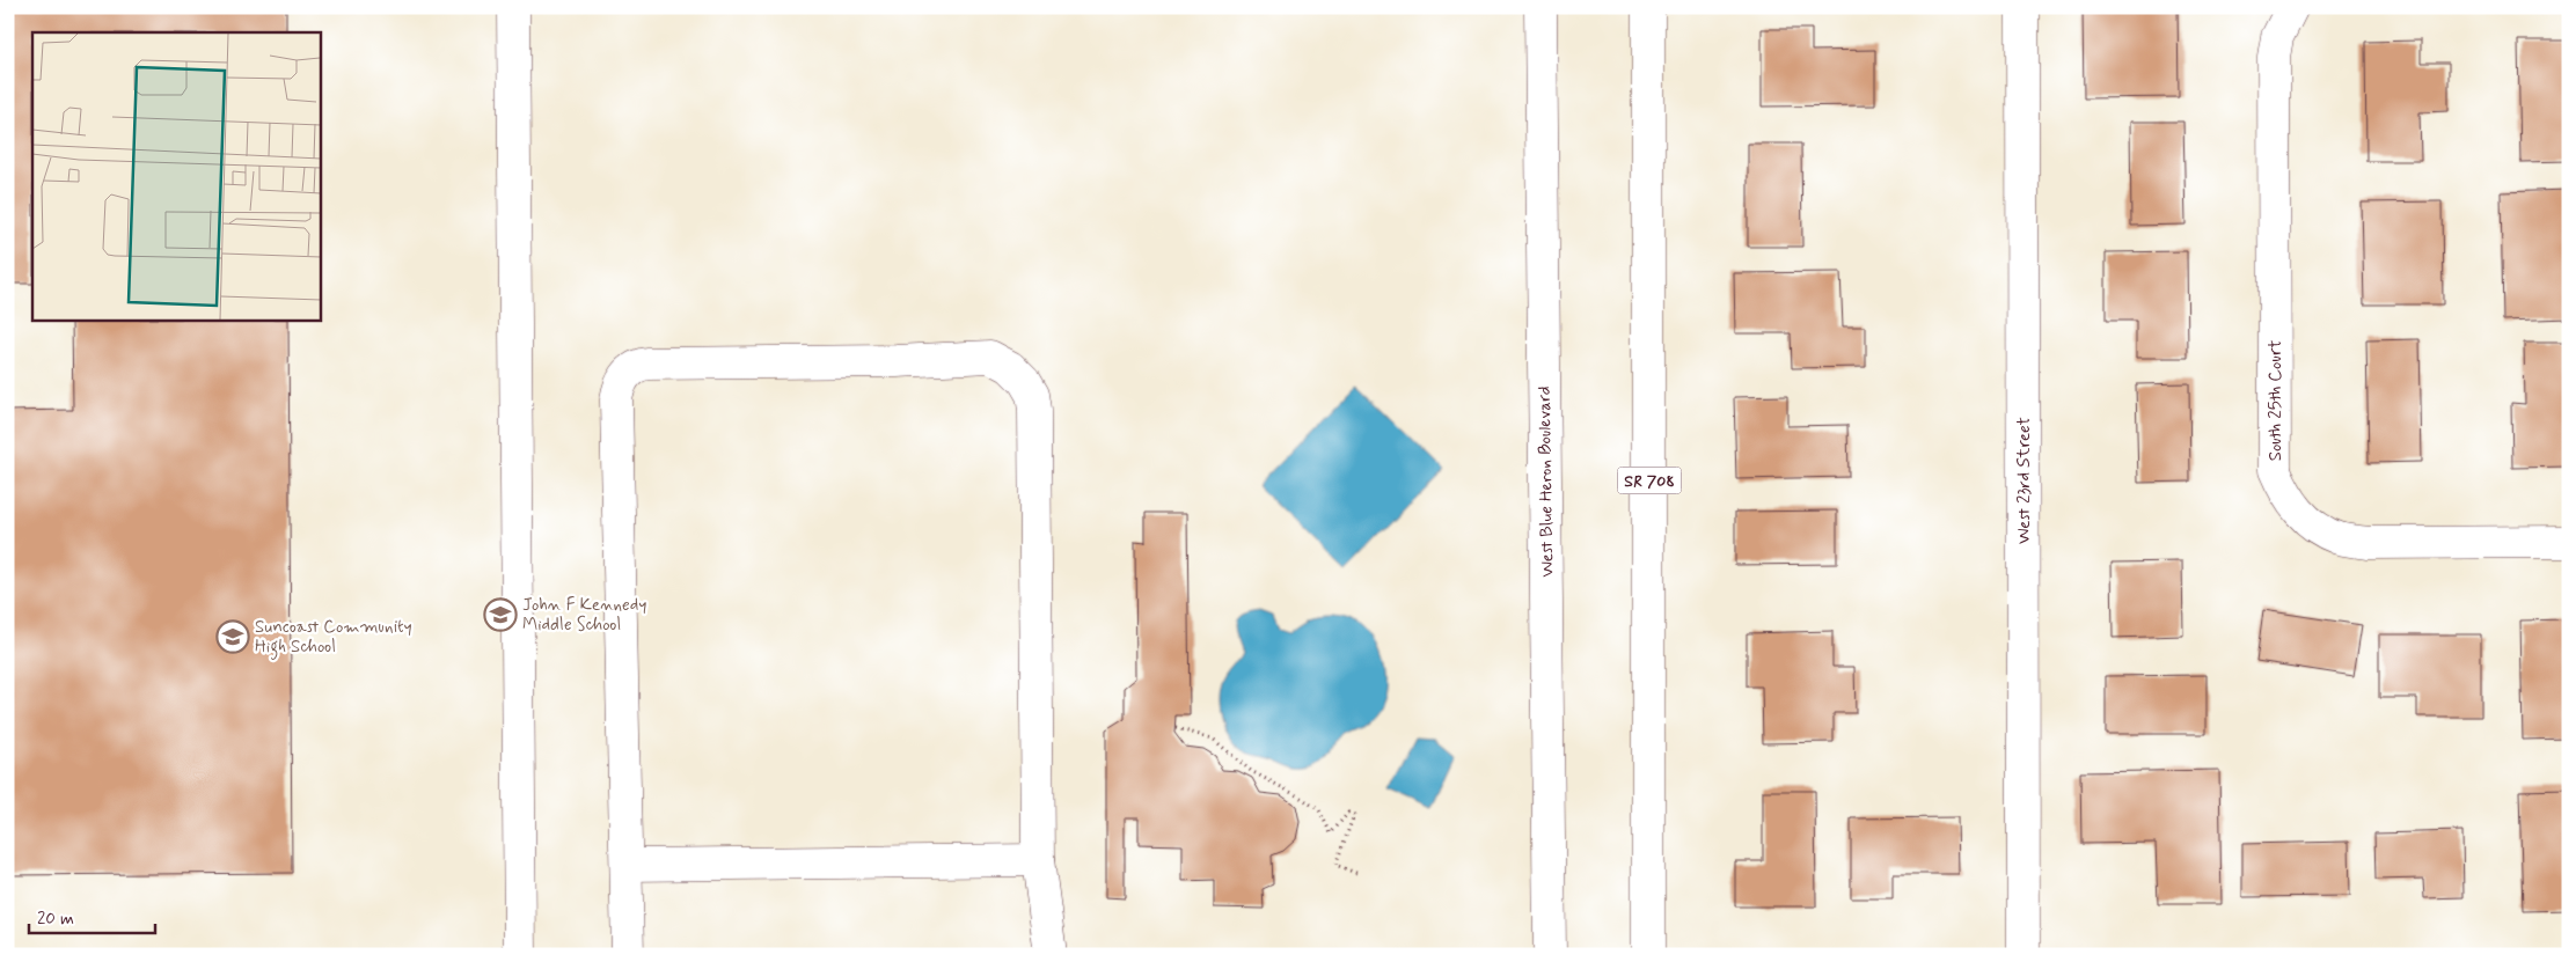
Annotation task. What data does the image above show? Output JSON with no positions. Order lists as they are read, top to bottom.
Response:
{
  "streets": {
    "main road": [
      "South 25th Court",
      "SR 708",
      "West 23rd Street",
      "West Blue Heron Boulevard"
    ]
  },
  "places": {
    "school or university": ["John F Kennedy Middle School", "Suncoast Community High School"]
  },
  "scale_bar": "20 m"
}
